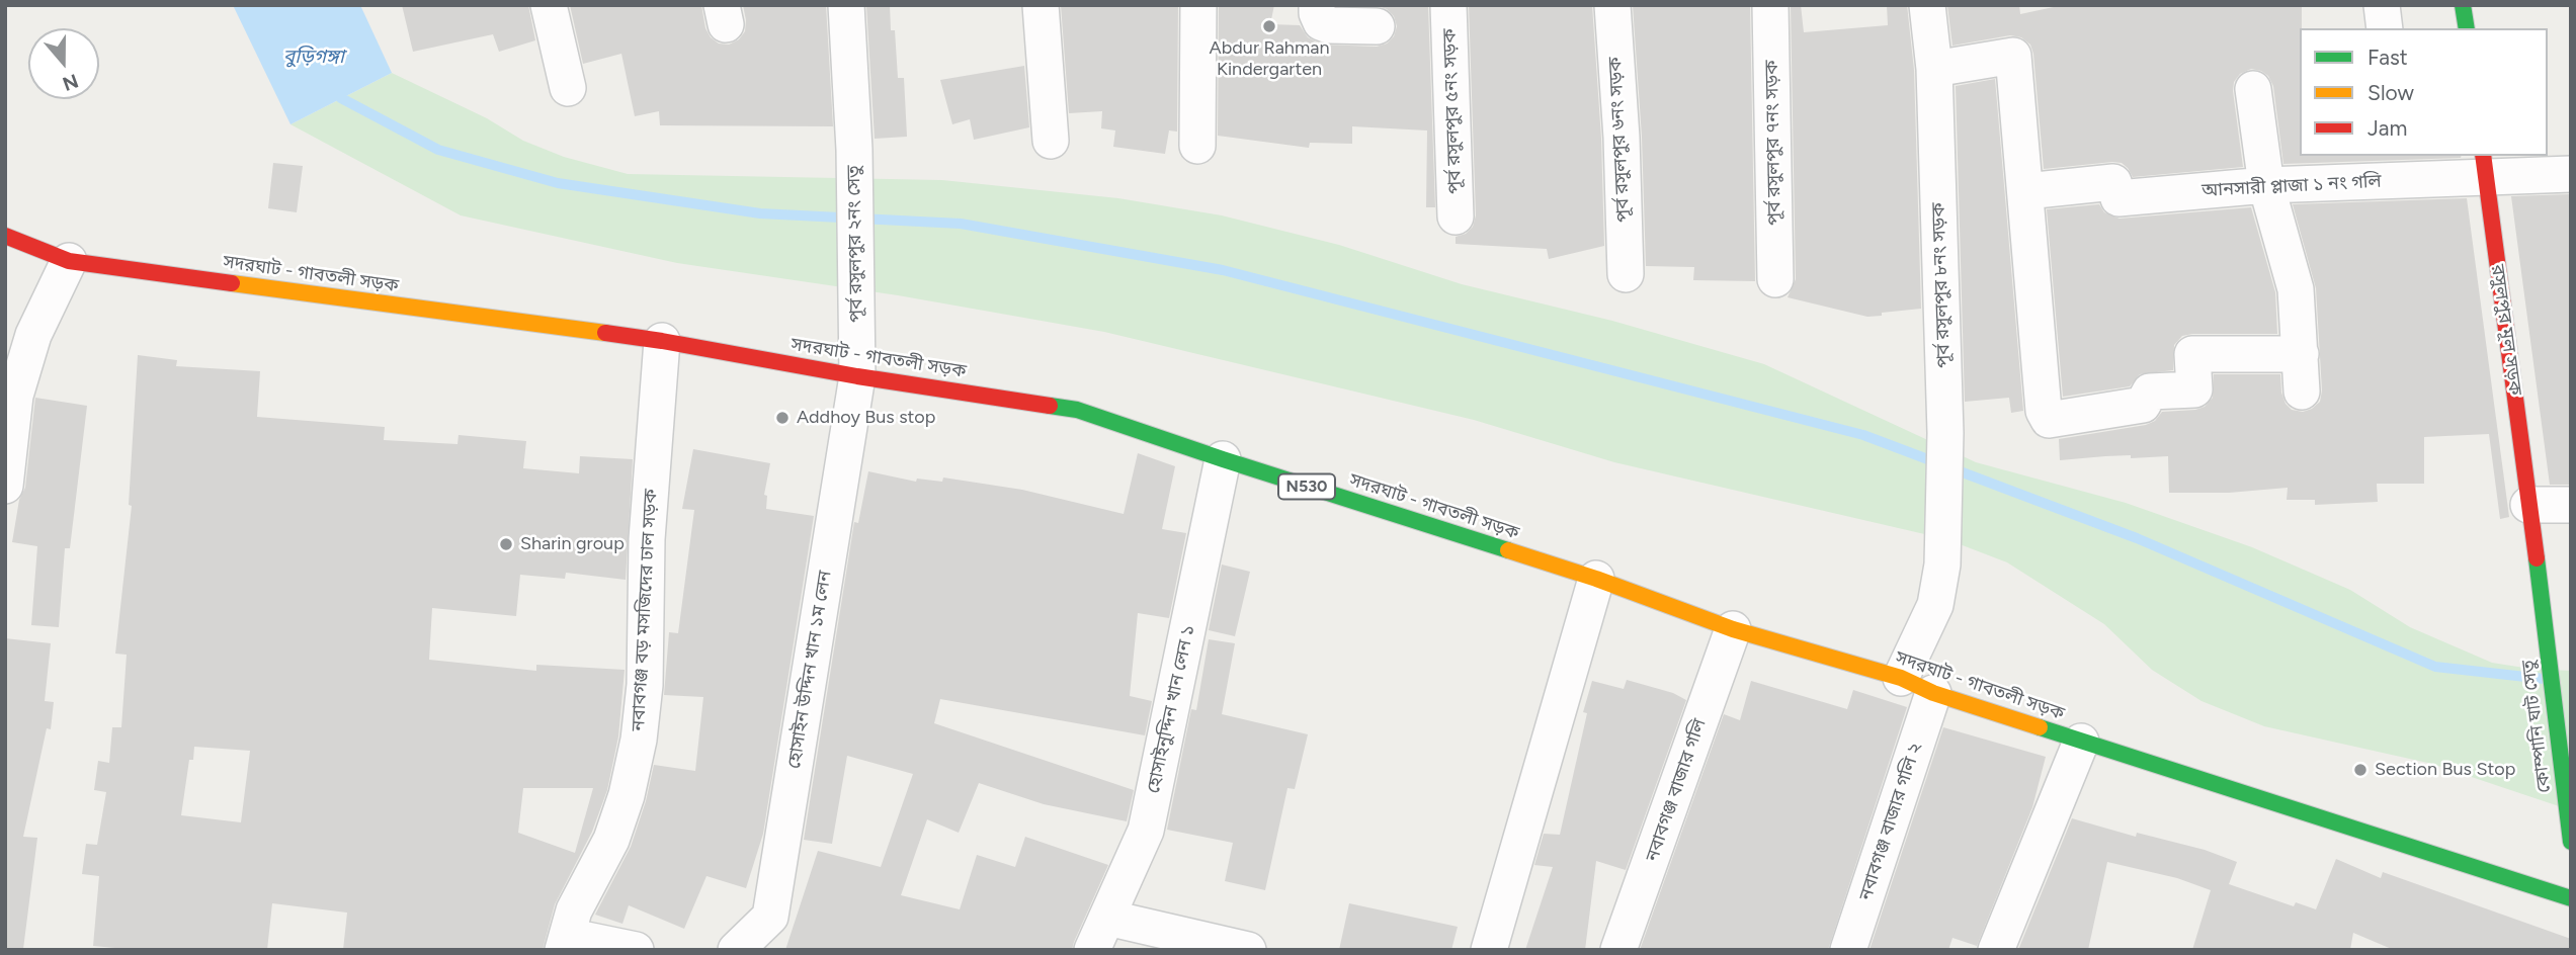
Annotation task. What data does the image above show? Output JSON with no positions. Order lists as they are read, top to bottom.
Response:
{
  "streets": {
    "main road": [
      "সদরঘাট - গাবতলী সড়ক",
      "রসুলপুর মূল সড়ক",
      "N530",
      "কোম্পানি ঘাট সেতু"
    ],
    "street": [
      "পূর্ব রসুলপুর ৫নং সড়ক",
      "পূর্ব রসুলপুর ৬নং সড়ক",
      "পূর্ব রসুলপুর ৭নং সড়ক",
      "আনসারী প্লাজা ১ নং গলি",
      "পূর্ব রসুলপুর ২নং সেতু",
      "পূর্ব রসুলপুর ৮নং সড়ক",
      "নবাবগঞ্জ বড় মসজিদের ঢাল সড়ক",
      "হোসাইন উদ্দিন খান ১ম লেন",
      "হোসাইনুদ্দিন খান লেন ১",
      "নবাবগঞ্জ বাজার গলি",
      "নবাবগঞ্জ বাজার গলি ২"
    ]
  },
  "crossings": [
    ["আনসারী প্লাজা ১ নং গলি", "রসুলপুর মূল সড়ক"],
    ["পূর্ব রসুলপুর ২নং সেতু", "সদরঘাট - গাবতলী সড়ক"],
    ["পূর্ব রসুলপুর ২নং সেতু", "হোসাইন উদ্দিন খান ১ম লেন"],
    ["সদরঘাট - গাবতলী সড়ক", "পূর্ব রসুলপুর ৮নং সড়ক"],
    ["সদরঘাট - গাবতলী সড়ক", "নবাবগঞ্জ বড় মসজিদের ঢাল সড়ক"],
    ["সদরঘাট - গাবতলী সড়ক", "হোসাইন উদ্দিন খান ১ম লেন"],
    ["সদরঘাট - গাবতলী সড়ক", "হোসাইনুদ্দিন খান লেন ১"],
    ["সদরঘাট - গাবতলী সড়ক", "নবাবগঞ্জ বাজার গলি"],
    ["সদরঘাট - গাবতলী সড়ক", "নবাবগঞ্জ বাজার গলি ২"],
    ["রসুলপুর মূল সড়ক", "কোম্পানি ঘাট সেতু"]
  ],
  "water": ["বুড়িগঙ্গা"],
  "places": [
    "Abdur Rahman Kindergarten",
    "Addhoy Bus stop",
    "Sharin group",
    "Section Bus Stop"
  ],
  "legend": ["Fast", "Slow", "Jam"],
  "north": "bottom"
}
